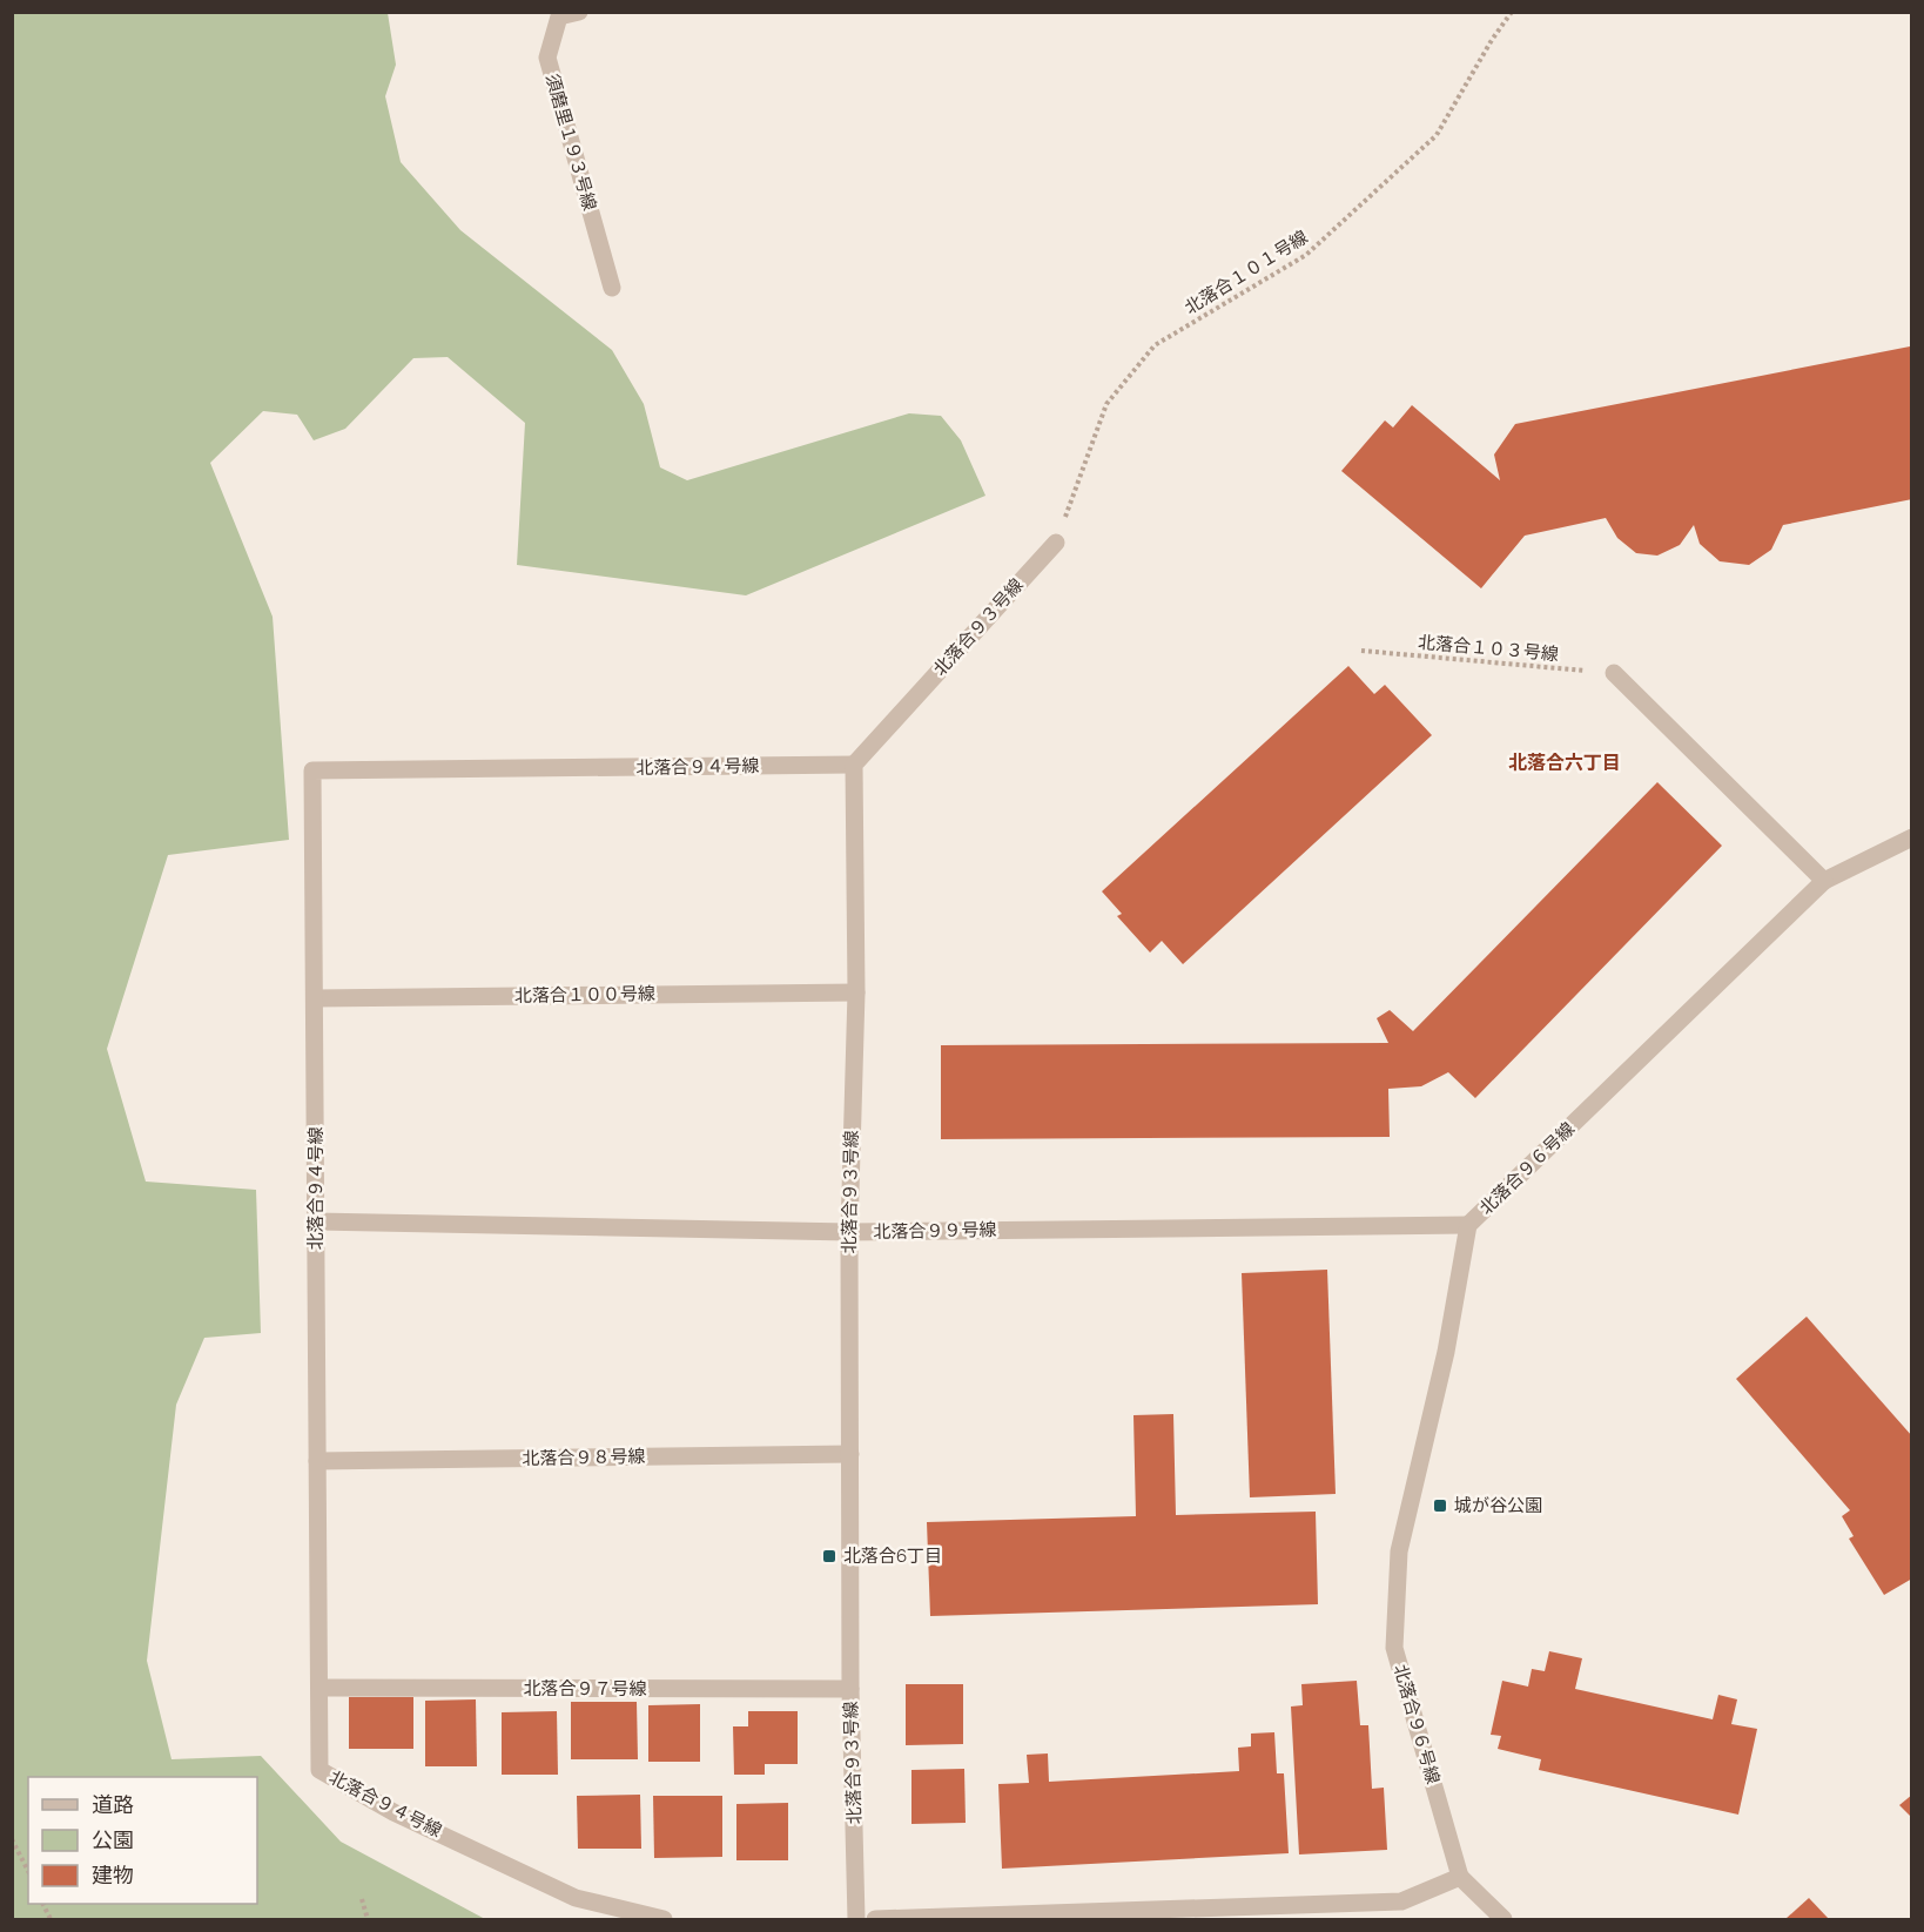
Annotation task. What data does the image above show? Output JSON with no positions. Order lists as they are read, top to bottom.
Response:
{
  "streets": {
    "street": [
      "須磨里１９３号線",
      "北落合９３号線",
      "北落合９４号線",
      "北落合１００号線",
      "北落合９６号線",
      "北落合９９号線",
      "北落合９８号線",
      "北落合９７号線"
    ],
    "path": ["北落合１０１号線", "北落合１０３号線"]
  },
  "crossings": [
    ["北落合１０１号線", "北落合９３号線"],
    ["北落合９３号線", "北落合９４号線"],
    ["北落合９３号線", "北落合１００号線"],
    ["北落合９３号線", "北落合９９号線"],
    ["北落合９３号線", "北落合９８号線"],
    ["北落合９３号線", "北落合９７号線"],
    ["北落合９４号線", "北落合１００号線"],
    ["北落合９４号線", "北落合９９号線"],
    ["北落合９４号線", "北落合９８号線"],
    ["北落合９４号線", "北落合９７号線"],
    ["北落合９６号線", "北落合９９号線"]
  ],
  "districts": ["北落合六丁目"],
  "places": {
    "transit": ["城が谷公園", "北落合6丁目"]
  },
  "legend": ["道路", "公園", "建物"]
}
